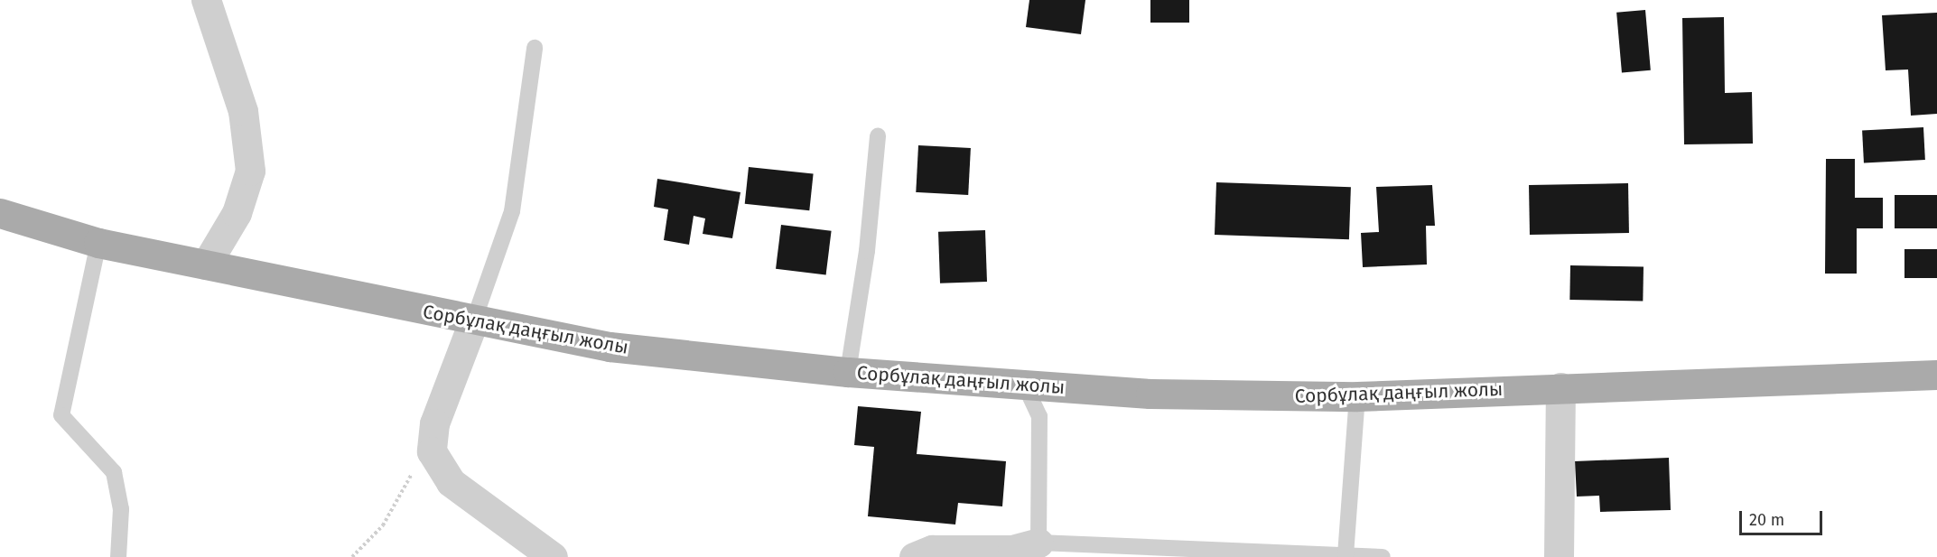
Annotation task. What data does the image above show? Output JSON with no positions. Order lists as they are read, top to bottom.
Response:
{
  "streets": {
    "main road": ["Сорбұлақ даңғыл жолы"]
  },
  "scale_bar": "20 m"
}
